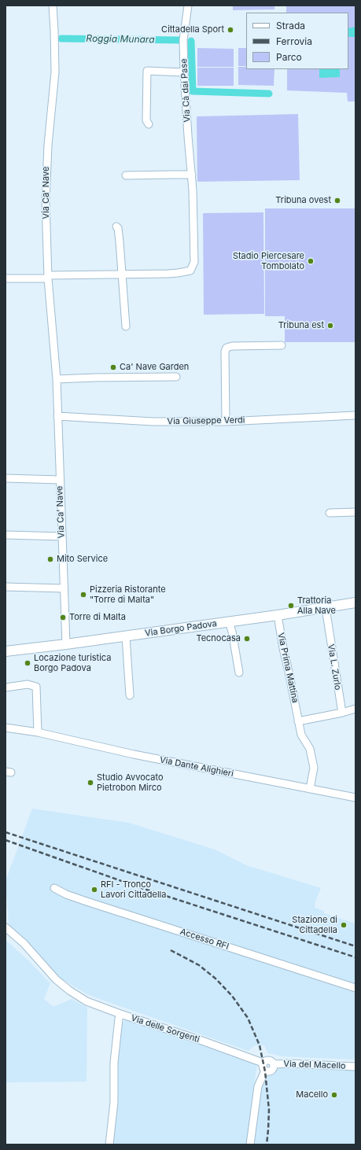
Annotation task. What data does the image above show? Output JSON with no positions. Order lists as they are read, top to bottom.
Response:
{
  "streets": {
    "street": [
      "Via Cà dai Pase",
      "Via Ca' Nave",
      "Via Giuseppe Verdi",
      "Via Borgo Padova",
      "Via L. Zurlo",
      "Via Prima Mattina",
      "Via Dante Alighieri",
      "Accesso RFI",
      "Via delle Sorgenti",
      "Via del Macello"
    ]
  },
  "crossings": [
    ["Via Cà dai Pase", "Via Ca' Nave"],
    ["Via Ca' Nave", "Via Giuseppe Verdi"],
    ["Via Ca' Nave", "Via Borgo Padova"],
    ["Via Borgo Padova", "Via L. Zurlo"],
    ["Via Borgo Padova", "Via Prima Mattina"],
    ["Via Prima Mattina", "Via Dante Alighieri"],
    ["Via delle Sorgenti", "Via del Macello"]
  ],
  "water": ["Roggia Munara"],
  "places": [
    "Cittadella Sport",
    "Tribuna ovest",
    "Stadio Piercesare Tombolato",
    "Tribuna est",
    "Ca' Nave Garden",
    "Mito Service",
    "Pizzeria Ristorante \"Torre di Malta\"",
    "Trattoria Alla Nave",
    "Torre di Malta",
    "Tecnocasa",
    "Locazione turistica Borgo Padova",
    "Studio Avvocato Pietrobon Mirco",
    "RFI - Tronco Lavori Cittadella",
    "Stazione di Cittadella",
    "Macello"
  ],
  "legend": ["Strada", "Ferrovia", "Parco"]
}
